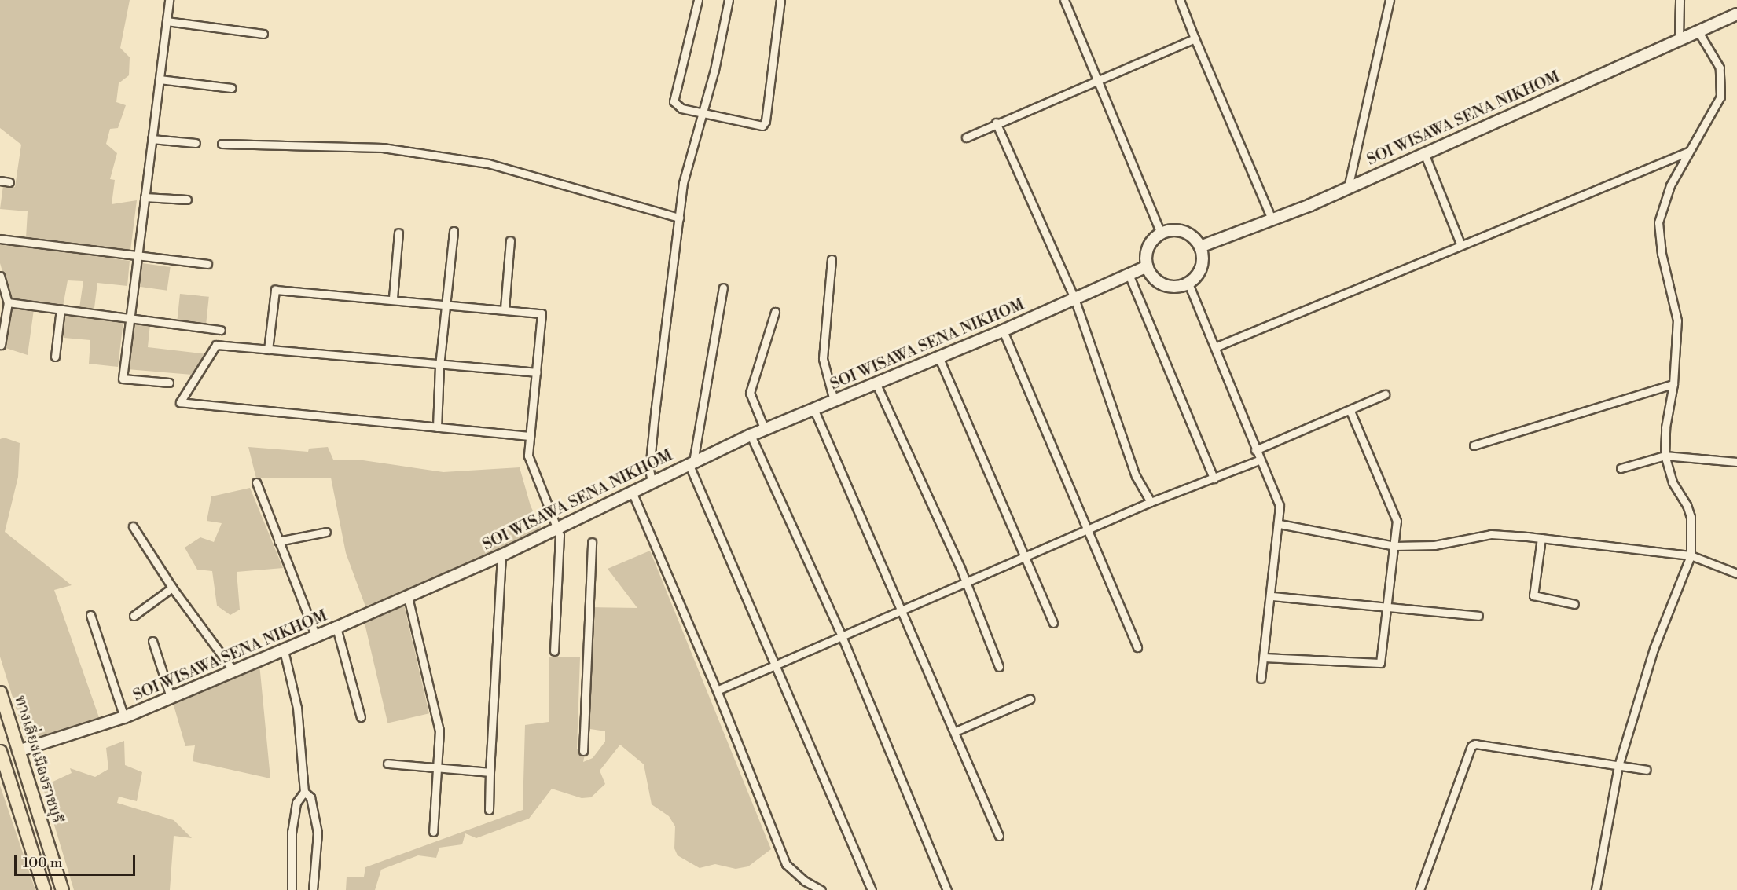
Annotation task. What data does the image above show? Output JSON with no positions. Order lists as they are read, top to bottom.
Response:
{
  "streets": {
    "main road": ["ทางเลี่ยงเมืองราชบุรี"],
    "street": ["SOI WISAWA SENA NIKHOM"]
  },
  "crossings": [
    ["SOI WISAWA SENA NIKHOM", "ทางเลี่ยงเมืองราชบุรี"]
  ],
  "scale_bar": "100 m"
}
